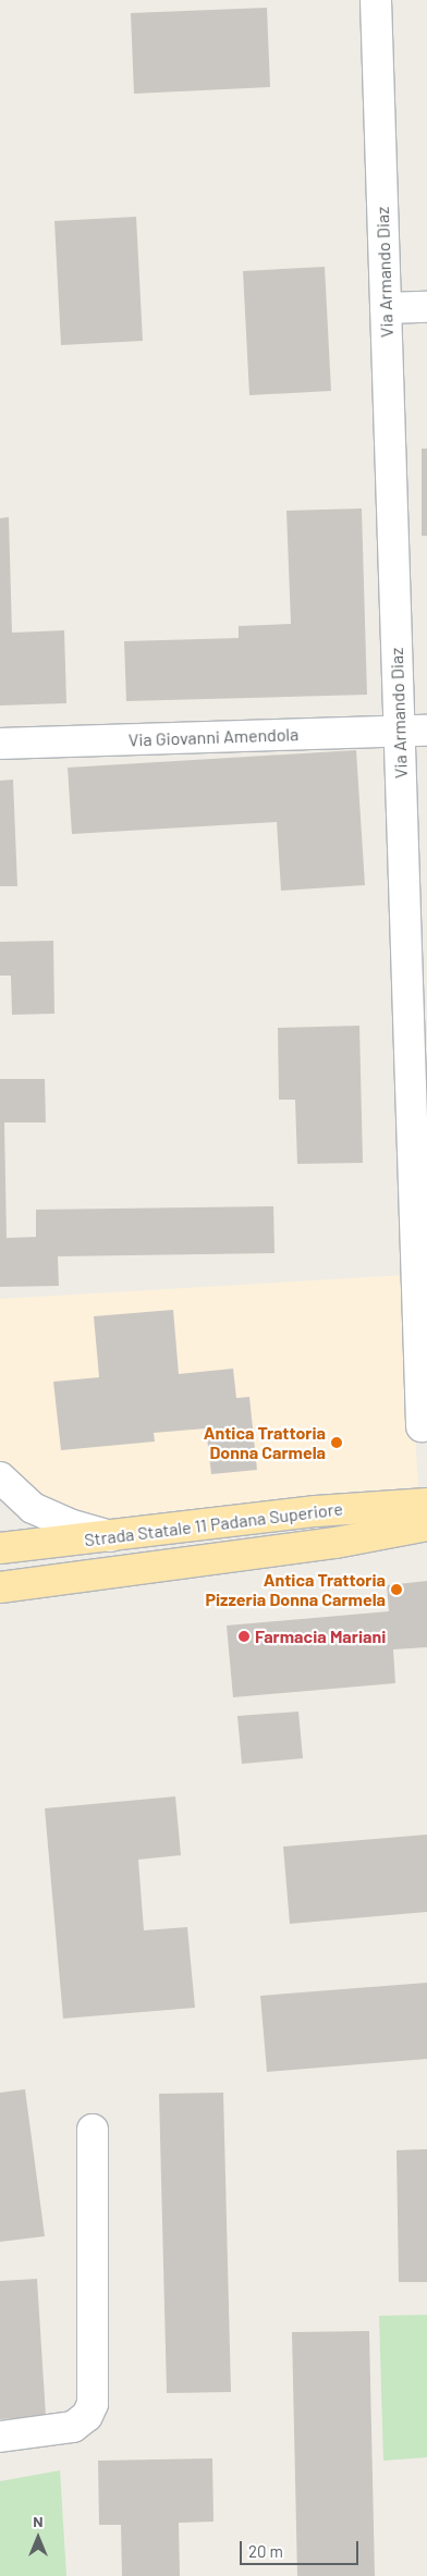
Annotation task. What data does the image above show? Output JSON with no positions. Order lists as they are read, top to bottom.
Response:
{
  "streets": {
    "main road": ["Strada Statale 11 Padana Superiore"],
    "street": ["Via Armando Diaz", "Via Giovanni Amendola"]
  },
  "crossings": [
    ["Via Armando Diaz", "Via Giovanni Amendola"]
  ],
  "places": ["Antica Trattoria Donna Carmela", "Antica Trattoria Pizzeria Donna Carmela", "Farmacia Mariani"],
  "scale_bar": "20 m",
  "north": "top"
}
